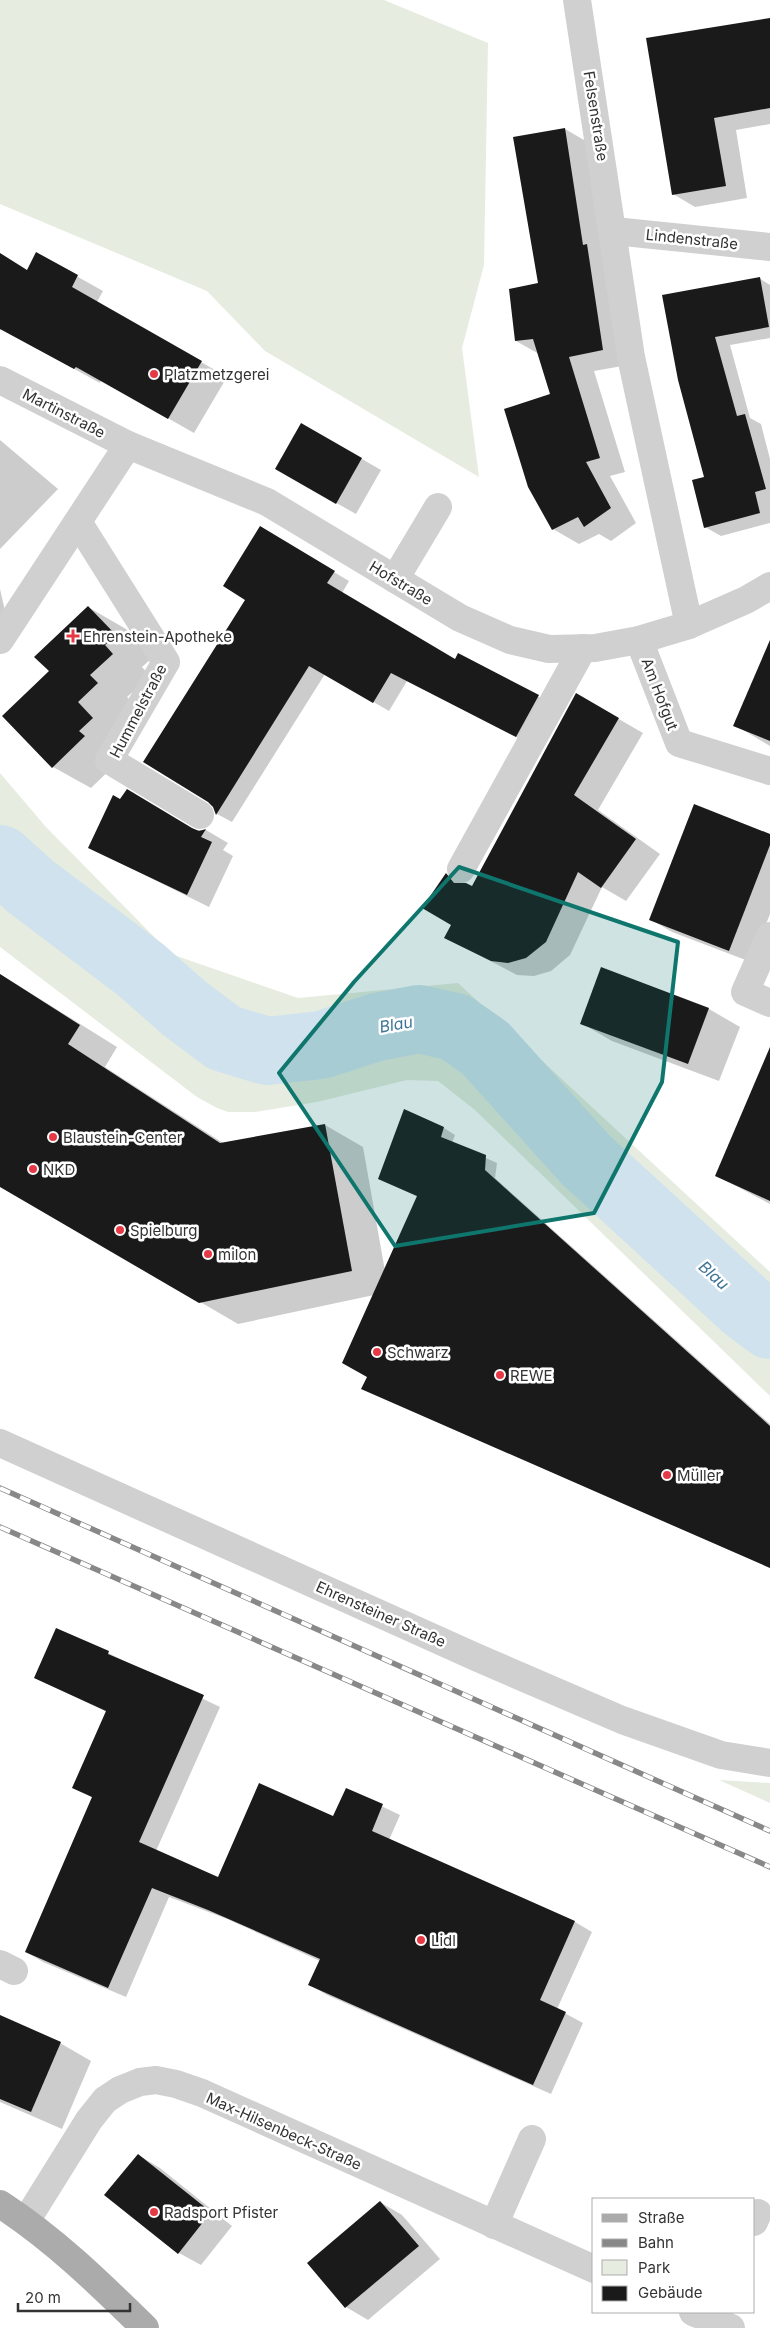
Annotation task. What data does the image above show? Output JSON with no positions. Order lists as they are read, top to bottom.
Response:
{
  "streets": {
    "street": [
      "Felsenstraße",
      "Lindenstraße",
      "Martinstraße",
      "Hofstraße",
      "Am Hofgut",
      "Hummelstraße",
      "Ehrensteiner Straße",
      "Max-Hilsenbeck-Straße"
    ]
  },
  "crossings": [
    ["Felsenstraße", "Lindenstraße"],
    ["Martinstraße", "Hofstraße"],
    ["Hofstraße", "Am Hofgut"]
  ],
  "water": ["Blau"],
  "places": {
    "other": [
      "Platzmetzgerei",
      "Blaustein-Center",
      "NKD",
      "Spielburg",
      "milon",
      "Schwarz",
      "REWE",
      "Müller",
      "Lidl",
      "Radsport Pfister"
    ],
    "health": ["Ehrenstein-Apotheke"]
  },
  "legend": [
    "Straße",
    "Bahn",
    "Park",
    "Gebäude"
  ],
  "scale_bar": "20 m"
}
